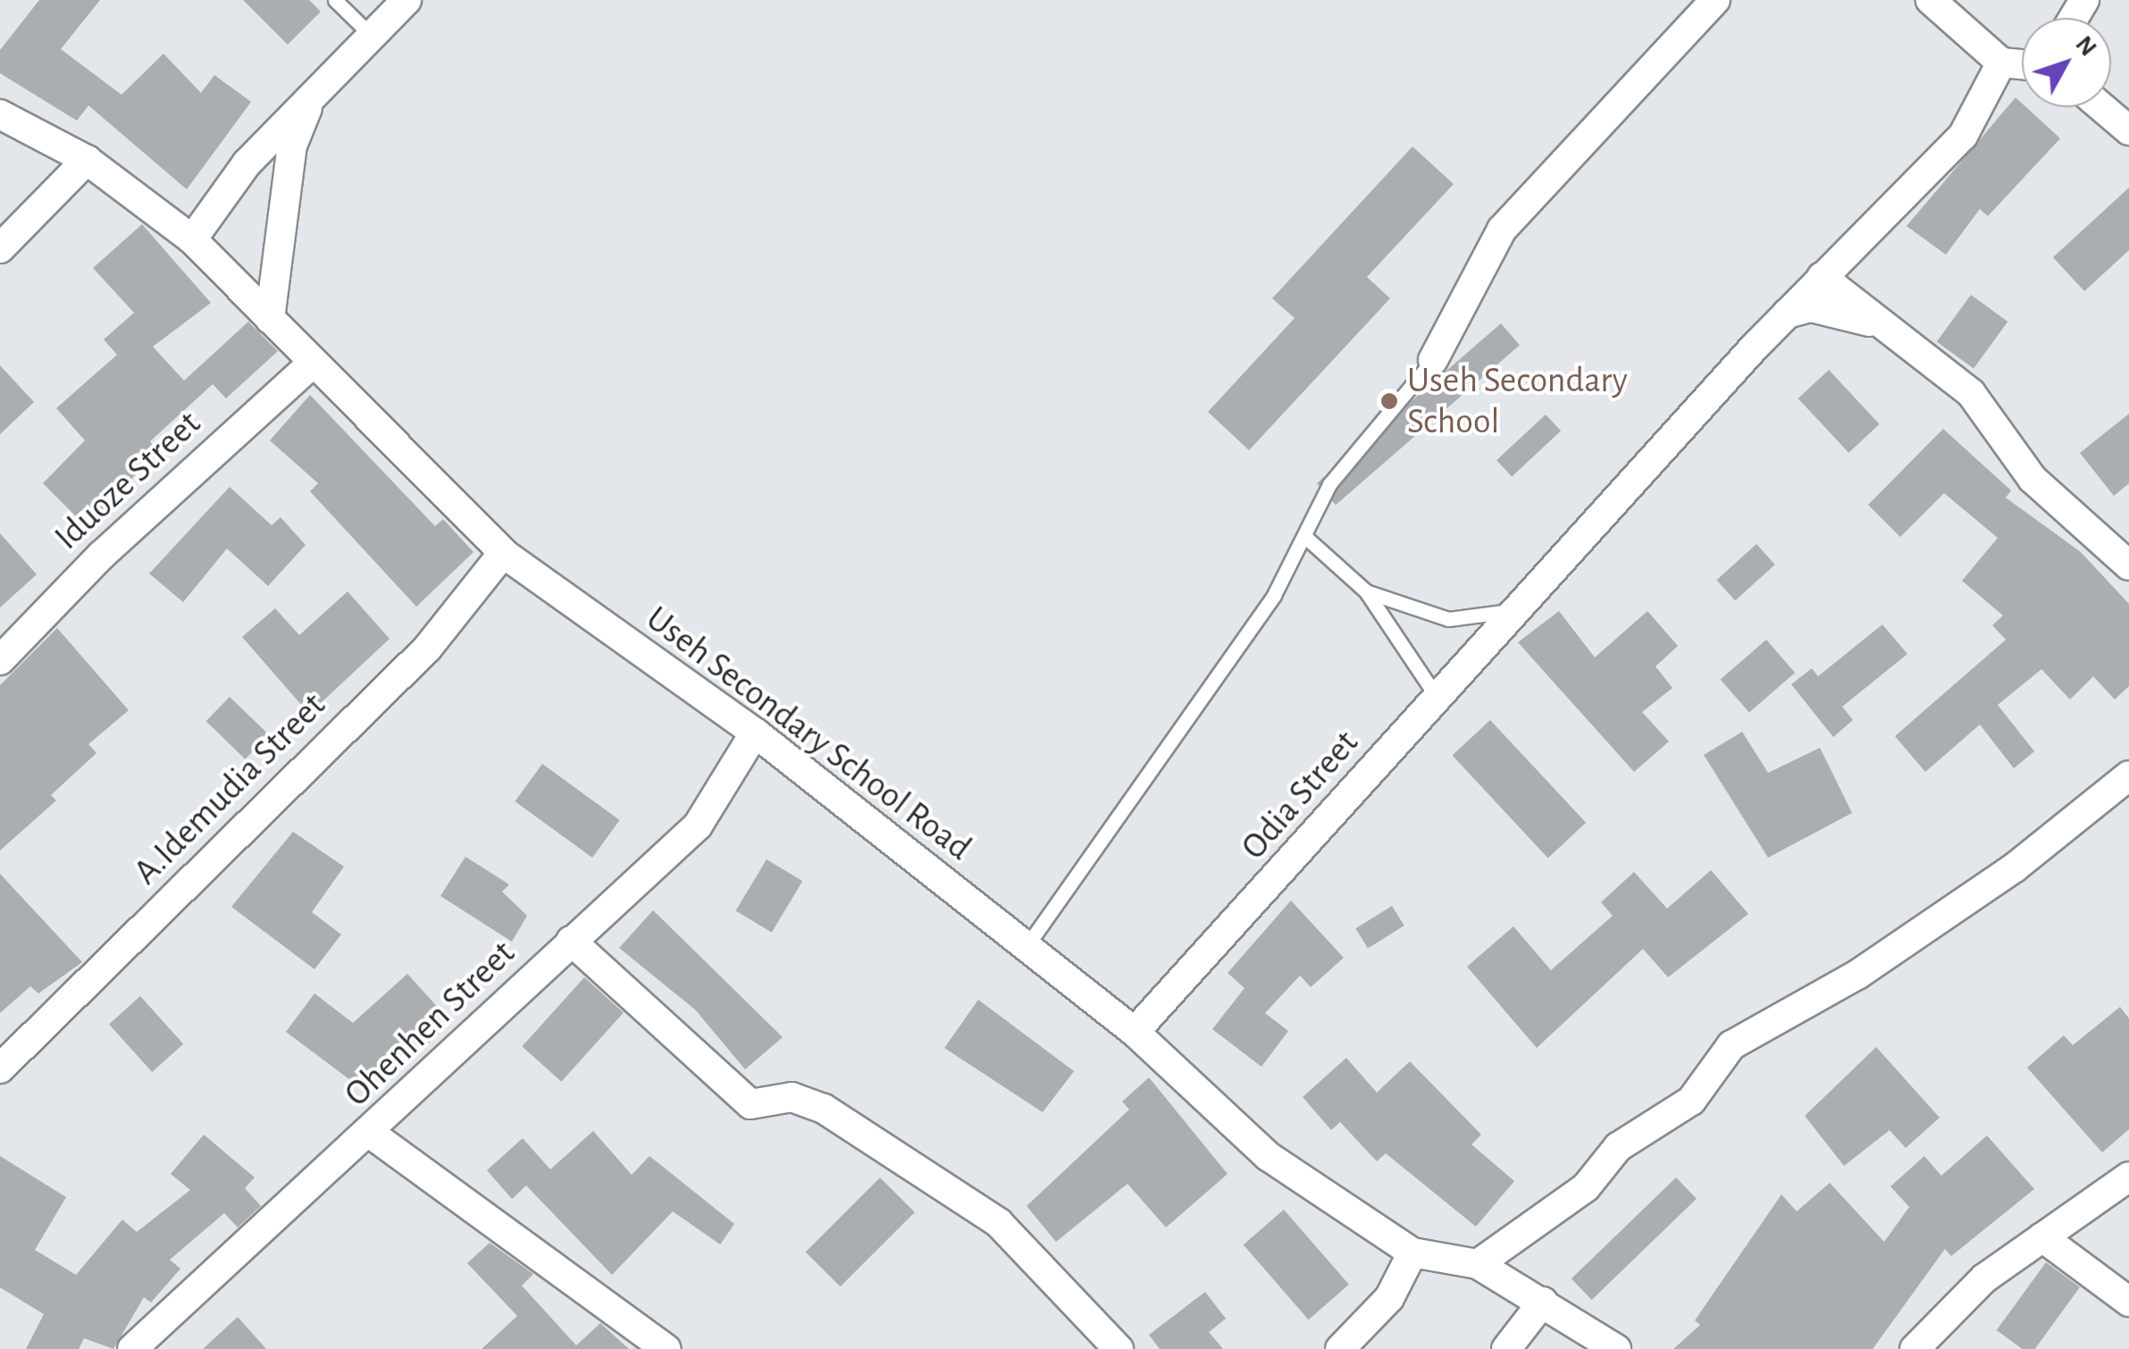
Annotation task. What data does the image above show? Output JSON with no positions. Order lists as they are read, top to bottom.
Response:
{
  "streets": {
    "street": [
      "Iduoze Street",
      "Useh Secondary School Road",
      "A.Idemudia Street",
      "Odia Street",
      "Ohenhen Street"
    ]
  },
  "crossings": [
    ["Iduoze Street", "Useh Secondary School Road"],
    ["Useh Secondary School Road", "A.Idemudia Street"],
    ["Useh Secondary School Road", "Odia Street"],
    ["Useh Secondary School Road", "Ohenhen Street"]
  ],
  "places": ["Useh Secondary School"],
  "north": "top right"
}
